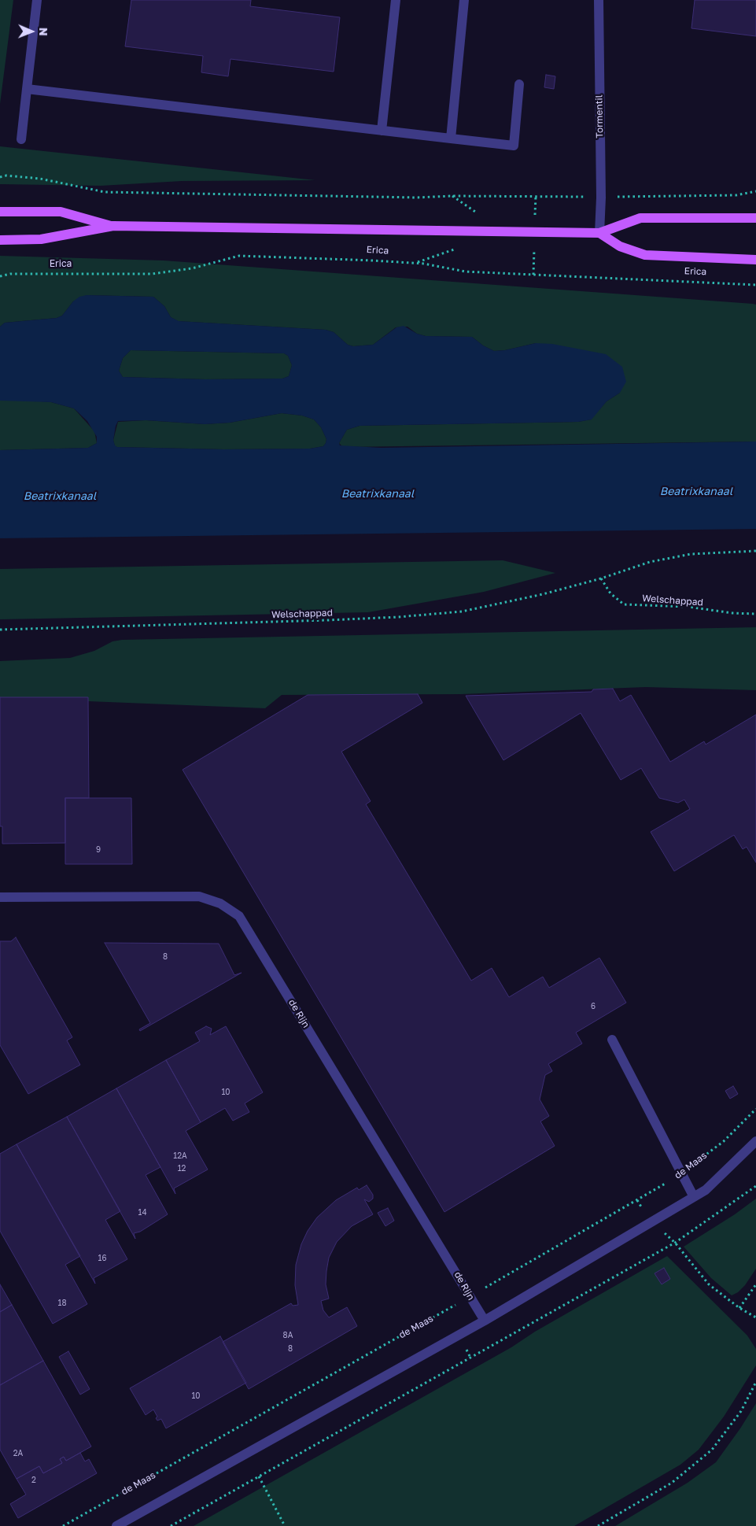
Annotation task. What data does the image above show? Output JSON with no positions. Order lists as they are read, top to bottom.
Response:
{
  "streets": {
    "main road": ["Erica"],
    "street": ["Tormentil", "de Rijn"],
    "path": ["Welschappad", "de Maas"]
  },
  "crossings": [
    ["Tormentil", "Erica"],
    ["de Rijn", "de Maas"]
  ],
  "water": ["Beatrixkanaal"],
  "house_numbers": [
    "9",
    "8",
    "6",
    "10",
    "12A",
    "12",
    "14",
    "16",
    "18",
    "8A",
    "8",
    "10",
    "2A",
    "2"
  ],
  "north": "right"
}
